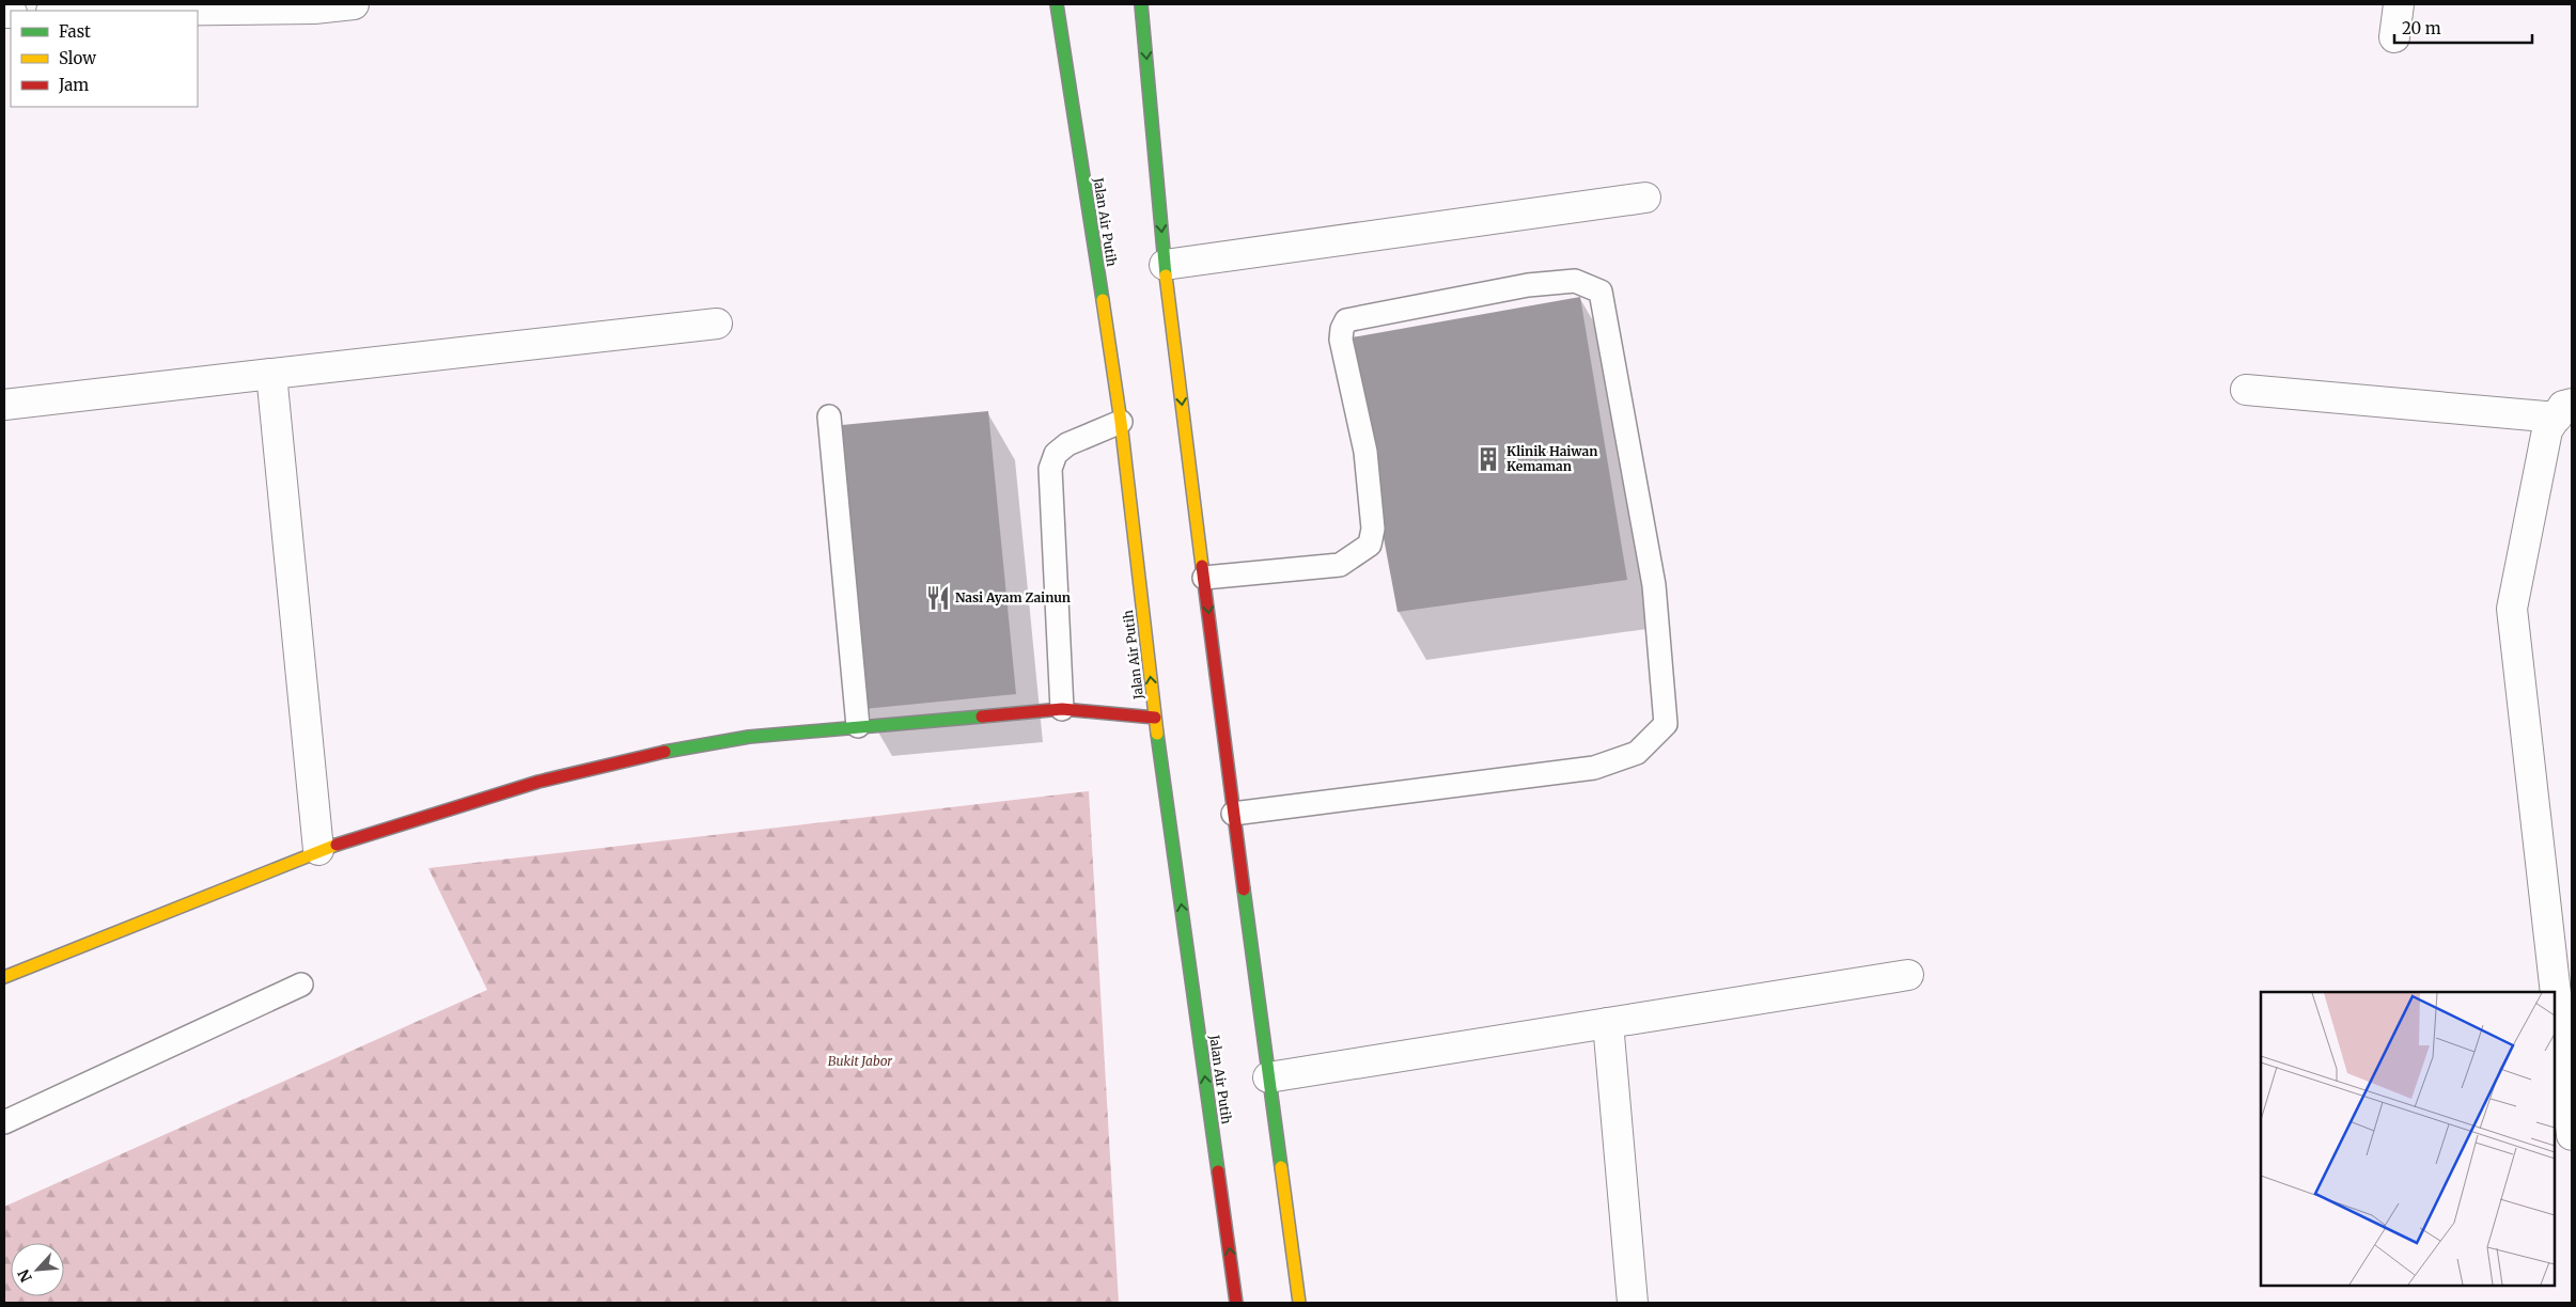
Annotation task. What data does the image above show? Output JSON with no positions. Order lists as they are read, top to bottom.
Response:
{
  "streets": {
    "main road": ["Jalan Air Putih"]
  },
  "parks": ["Bukit Jabor"],
  "places": {
    "building": ["Klinik Haiwan Kemaman"],
    "restaurant": ["Nasi Ayam Zainun"]
  },
  "legend": ["Fast", "Slow", "Jam"],
  "scale_bar": "20 m",
  "north": "bottom left"
}
